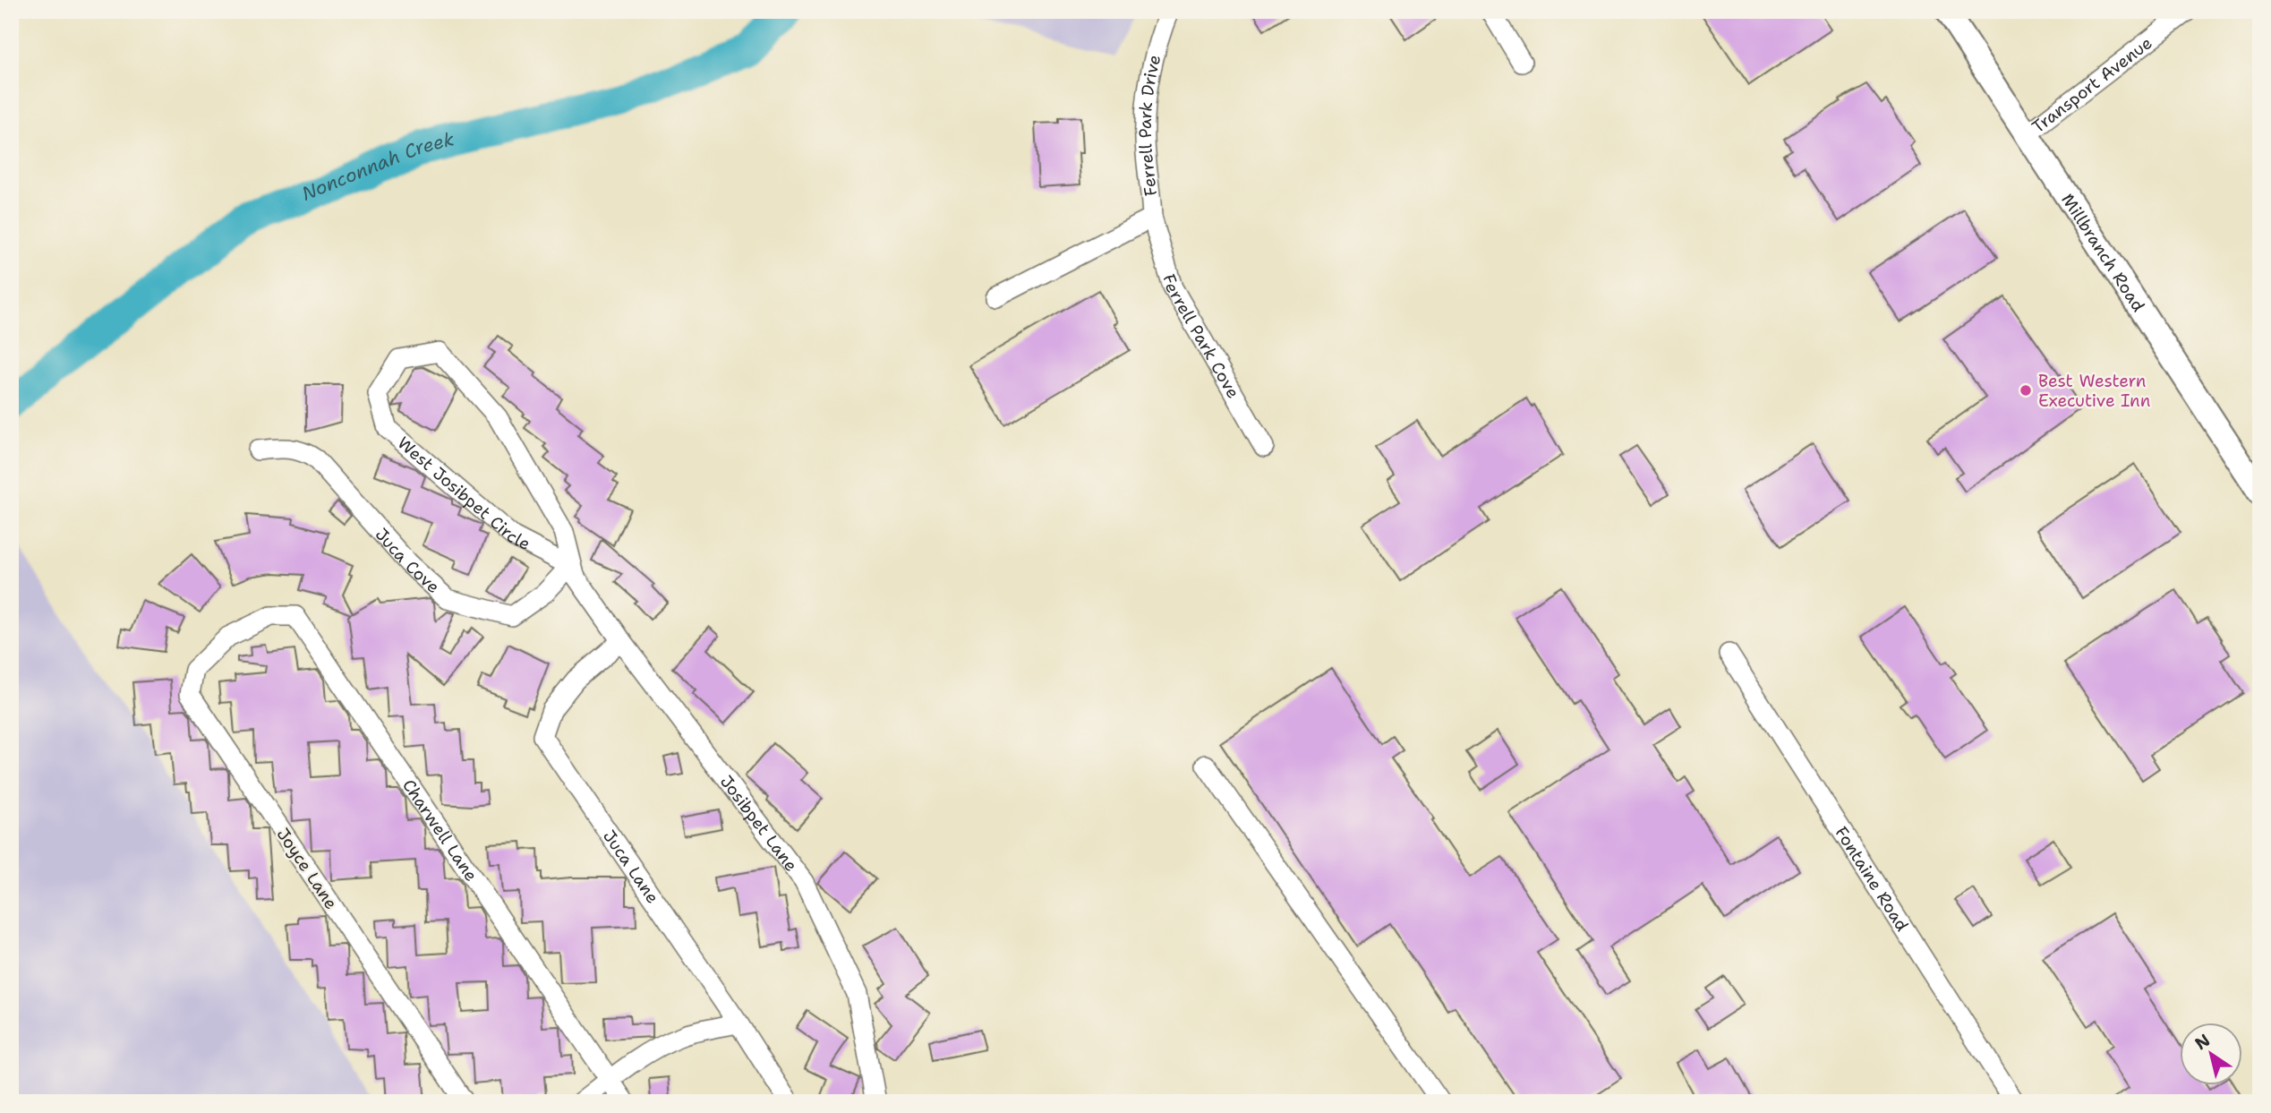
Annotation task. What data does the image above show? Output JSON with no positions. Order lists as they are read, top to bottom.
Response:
{
  "streets": {
    "main road": ["Millbranch Road"],
    "street": [
      "Transport Avenue",
      "Ferrell Park Drive",
      "Ferrell Park Cove",
      "West Josibpet Circle",
      "Juca Cove",
      "Josibpet Lane",
      "Charwell Lane",
      "Juca Lane",
      "Joyce Lane",
      "Fontaine Road"
    ]
  },
  "crossings": [
    ["Transport Avenue", "Millbranch Road"],
    ["Ferrell Park Drive", "Ferrell Park Cove"],
    ["West Josibpet Circle", "Juca Cove"],
    ["West Josibpet Circle", "Josibpet Lane"],
    ["Juca Cove", "Josibpet Lane"],
    ["Josibpet Lane", "Juca Lane"],
    ["Charwell Lane", "Joyce Lane"]
  ],
  "water": ["Nonconnah Creek"],
  "places": ["Best Western Executive Inn"],
  "north": "top left"
}
